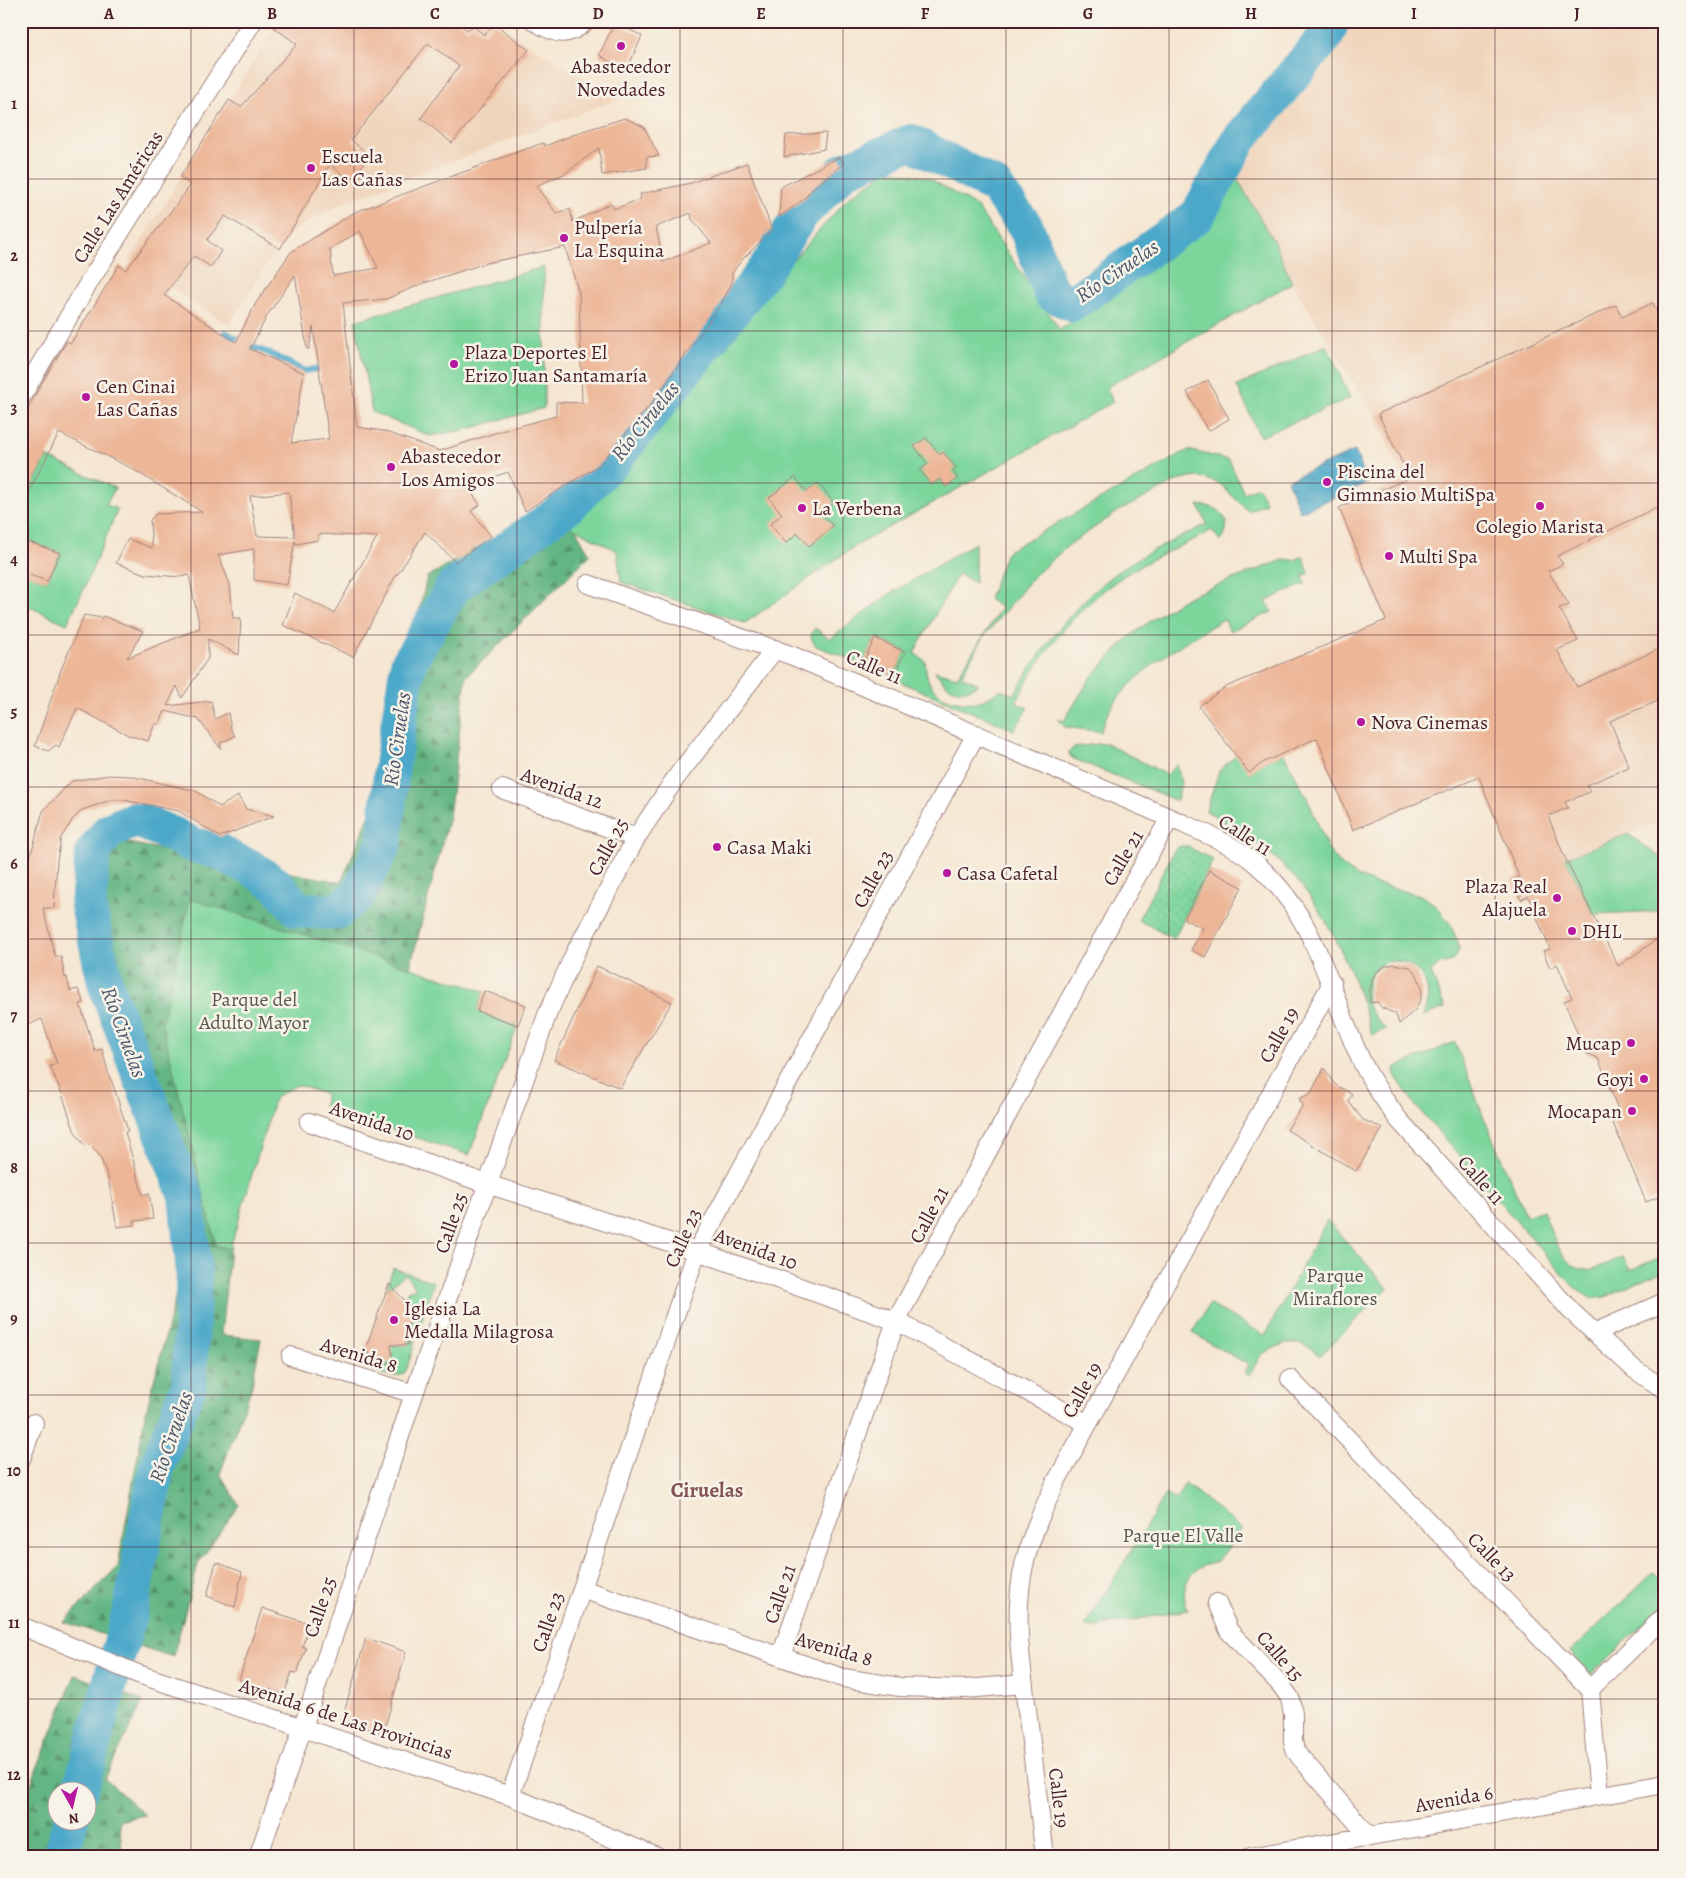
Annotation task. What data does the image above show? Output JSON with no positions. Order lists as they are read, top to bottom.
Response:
{
  "streets": {
    "street": [
      "Calle Las Américas",
      "Calle 11",
      "Avenida 12",
      "Calle 25",
      "Calle 21",
      "Calle 23",
      "Calle 19",
      "Avenida 10",
      "Avenida 8",
      "Calle 13",
      "Calle 15",
      "Avenida 6 de Las Provincias",
      "Avenida 6"
    ]
  },
  "crossings": [
    ["Calle 11", "Calle 25"],
    ["Calle 11", "Calle 21"],
    ["Calle 11", "Calle 23"],
    ["Calle 11", "Calle 19"],
    ["Avenida 12", "Calle 25"],
    ["Calle 25", "Avenida 10"],
    ["Calle 25", "Avenida 8"],
    ["Calle 25", "Avenida 6 de Las Provincias"],
    ["Calle 21", "Avenida 10"],
    ["Calle 21", "Avenida 8"],
    ["Calle 23", "Avenida 10"],
    ["Calle 23", "Avenida 8"],
    ["Calle 23", "Avenida 6 de Las Provincias"],
    ["Calle 19", "Avenida 10"],
    ["Calle 19", "Avenida 8"],
    ["Calle 15", "Avenida 6"]
  ],
  "districts": ["Ciruelas"],
  "water": ["Río Ciruelas"],
  "parks": ["Parque del Adulto Mayor", "Parque Miraflores", "Parque El Valle"],
  "places": [
    "Abastecedor Novedades",
    "Escuela Las Cañas",
    "Pulpería La Esquina",
    "Plaza Deportes El Erizo Juan Santamaría",
    "Cen Cinai Las Cañas",
    "Abastecedor Los Amigos",
    "Piscina del Gimnasio MultiSpa",
    "Colegio Marista",
    "La Verbena",
    "Multi Spa",
    "Nova Cinemas",
    "Casa Maki",
    "Casa Cafetal",
    "Plaza Real Alajuela",
    "DHL",
    "Mucap",
    "Goyi",
    "Mocapan",
    "Iglesia La Medalla Milagrosa"
  ],
  "north": "bottom",
  "grid": {
    "columns": [
      "A",
      "B",
      "C",
      "D",
      "E",
      "F",
      "G",
      "H",
      "I",
      "J"
    ],
    "rows": [
      "1",
      "2",
      "3",
      "4",
      "5",
      "6",
      "7",
      "8",
      "9",
      "10",
      "11",
      "12"
    ]
  }
}
